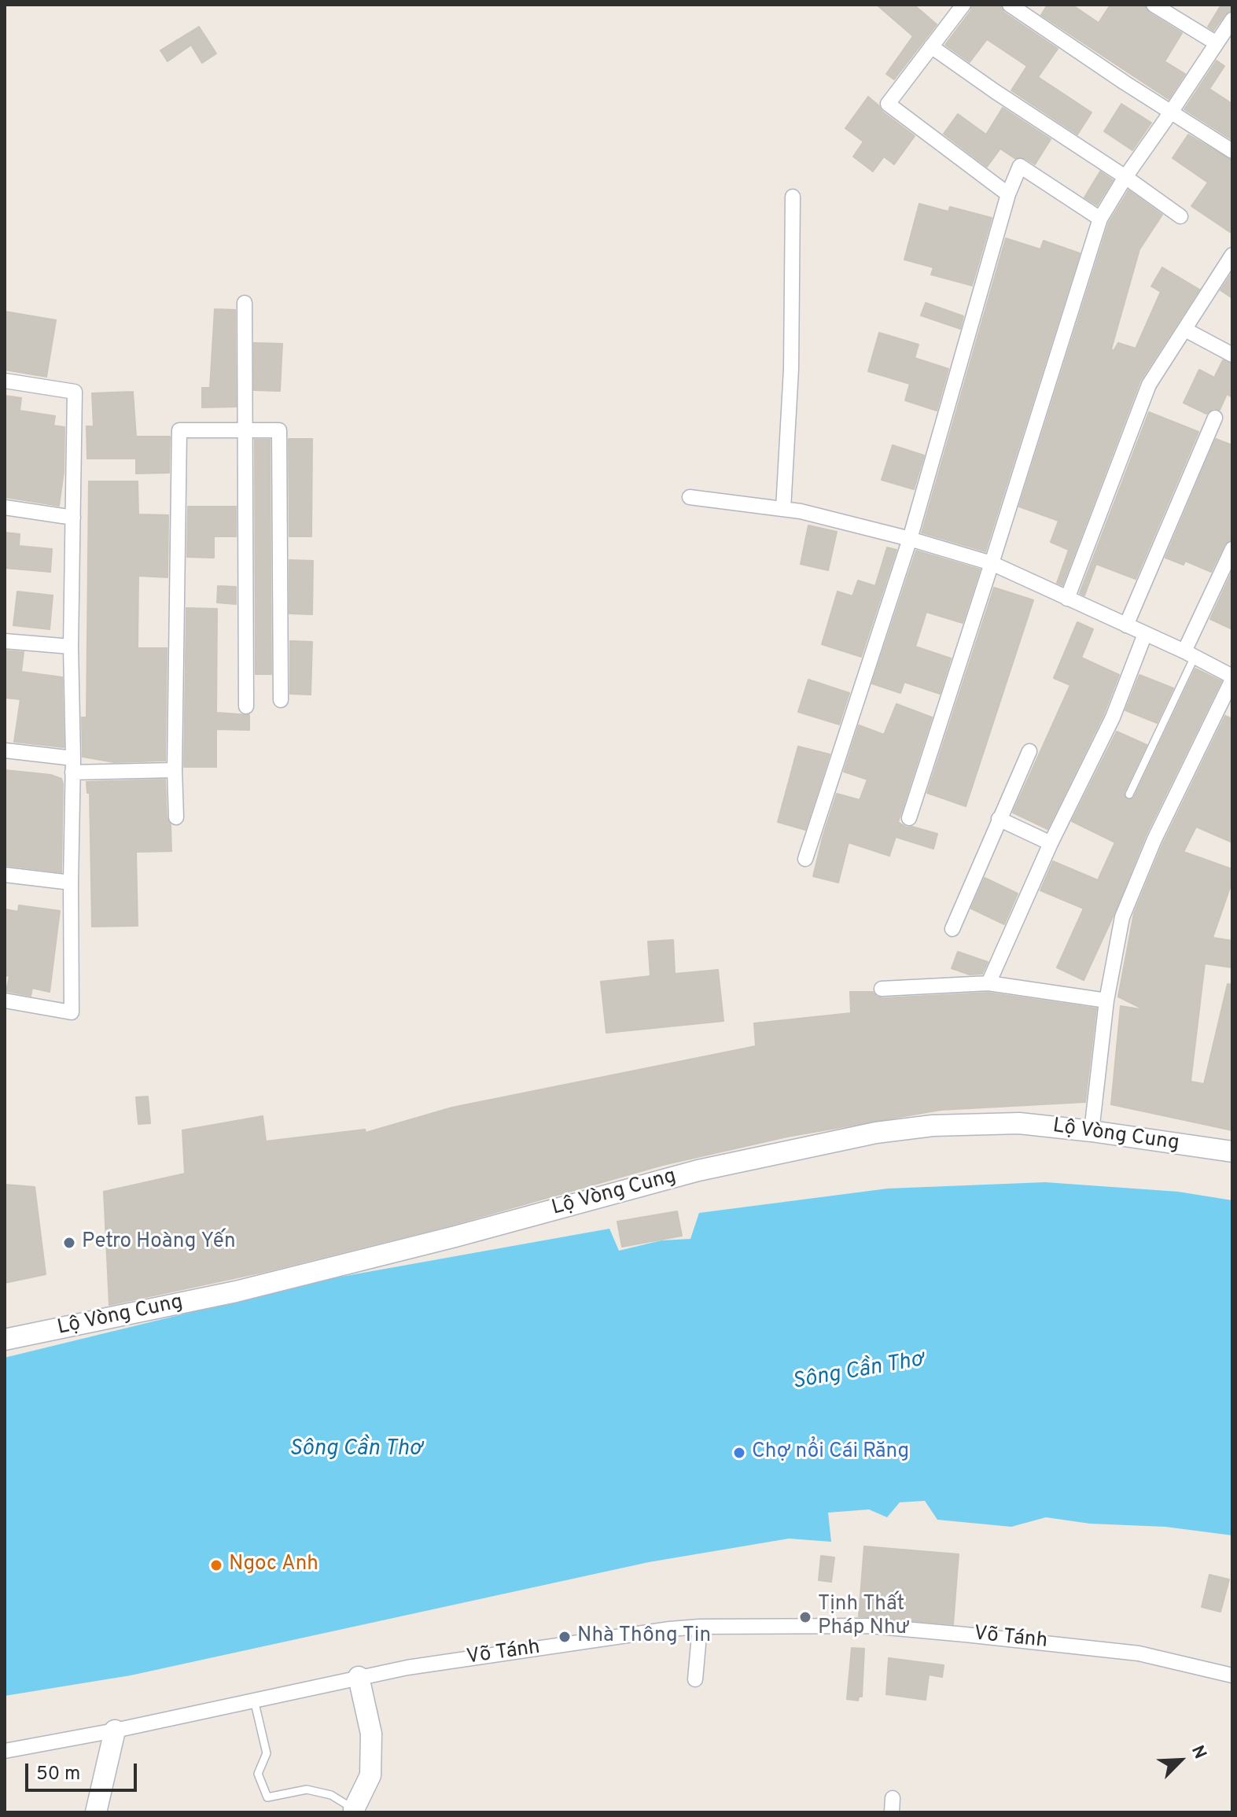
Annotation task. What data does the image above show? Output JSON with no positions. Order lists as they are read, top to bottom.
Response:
{
  "streets": {
    "main road": ["Lộ Vòng Cung"],
    "street": ["Võ Tánh"]
  },
  "water": ["Sông Cần Thơ"],
  "places": [
    "Petro Hoàng Yến",
    "Chợ nổi Cái Răng",
    "Ngoc Anh",
    "Tịnh Thất Pháp Như",
    "Nhà Thông Tin"
  ],
  "scale_bar": "50 m",
  "north": "top right"
}
